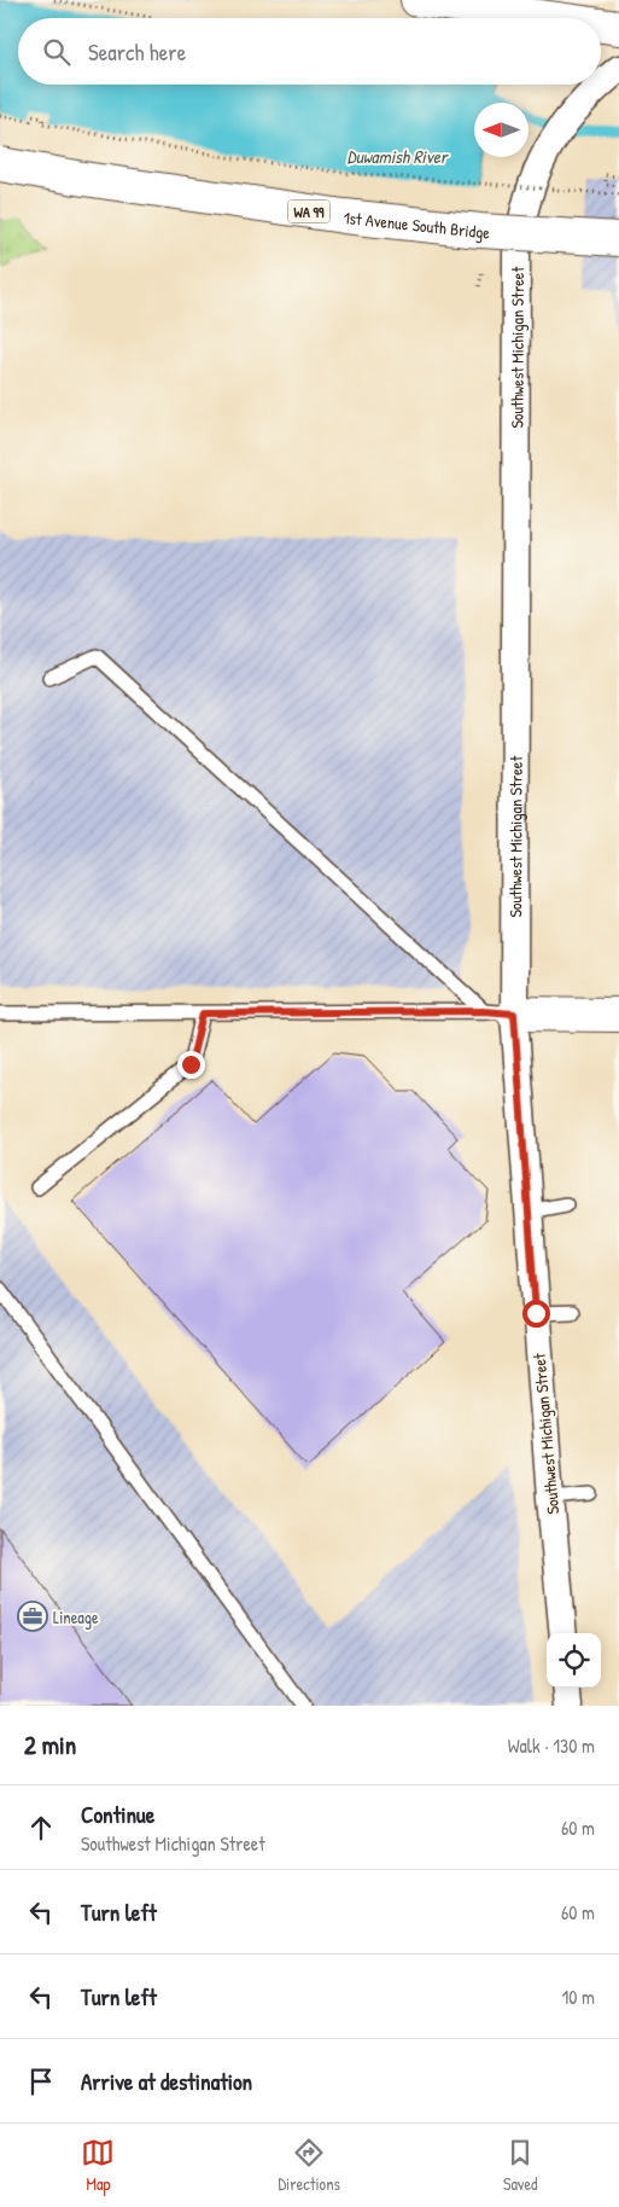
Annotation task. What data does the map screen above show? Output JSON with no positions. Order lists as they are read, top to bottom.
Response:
{
  "streets": {
    "main road": ["WA 99", "1st Avenue South Bridge"],
    "street": ["Southwest Michigan Street"]
  },
  "water": ["Duwamish River"],
  "places": {
    "office": ["Lineage"]
  },
  "north": "left",
  "page": {
    "search": "Search here",
    "heading": ["2 min", "Walk · 130 m"],
    "list": [
      ["Continue", "Southwest Michigan Street", "60 m"],
      ["Turn left", "60 m"],
      ["Turn left", "10 m"],
      "Arrive at destination"
    ],
    "nav": ["Map", "Directions", "Saved"]
  }
}
